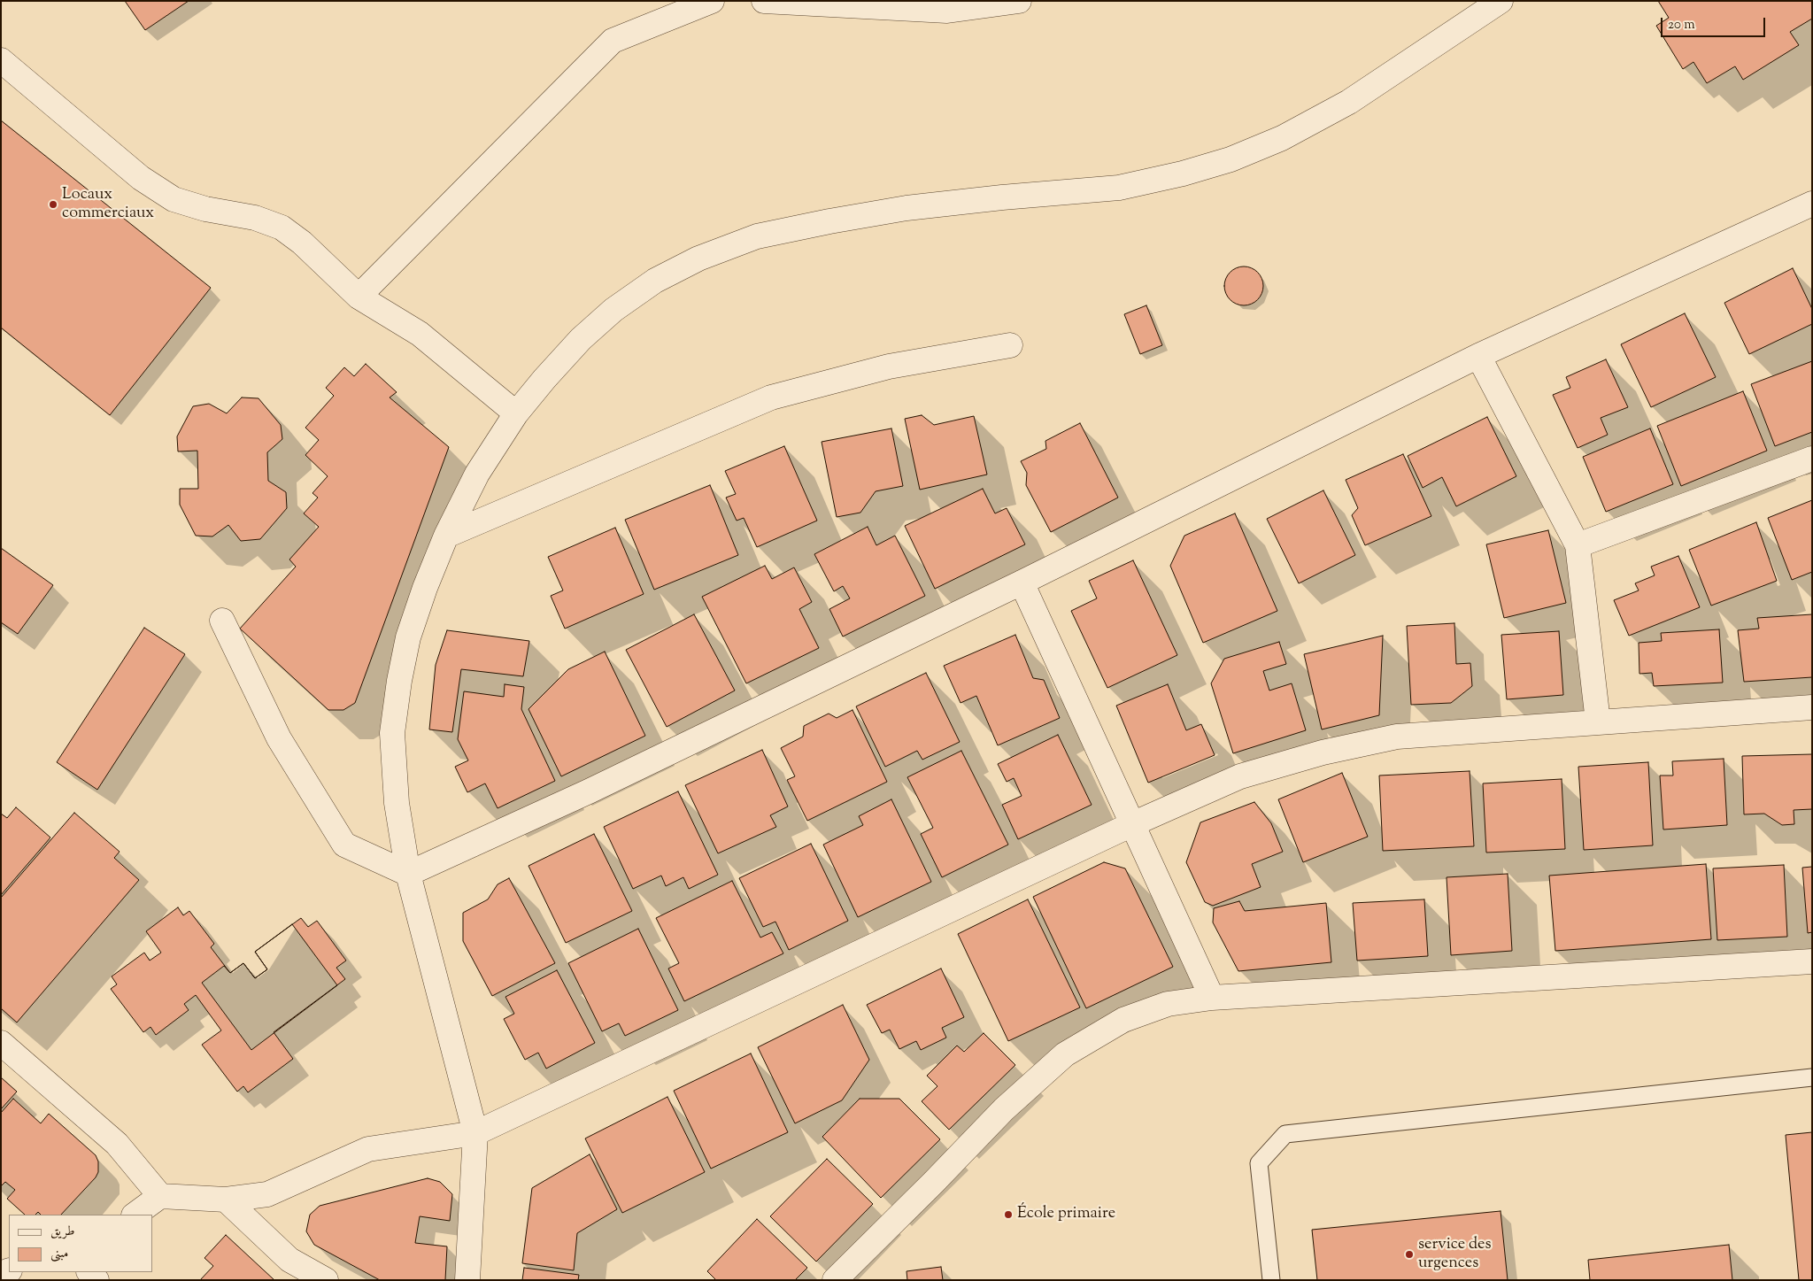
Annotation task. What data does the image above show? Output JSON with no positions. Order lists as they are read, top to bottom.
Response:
{
  "places": ["Locaux commerciaux", "École primaire", "service des urgences"],
  "legend": ["طريق", "مبنى"],
  "scale_bar": "20 m"
}
